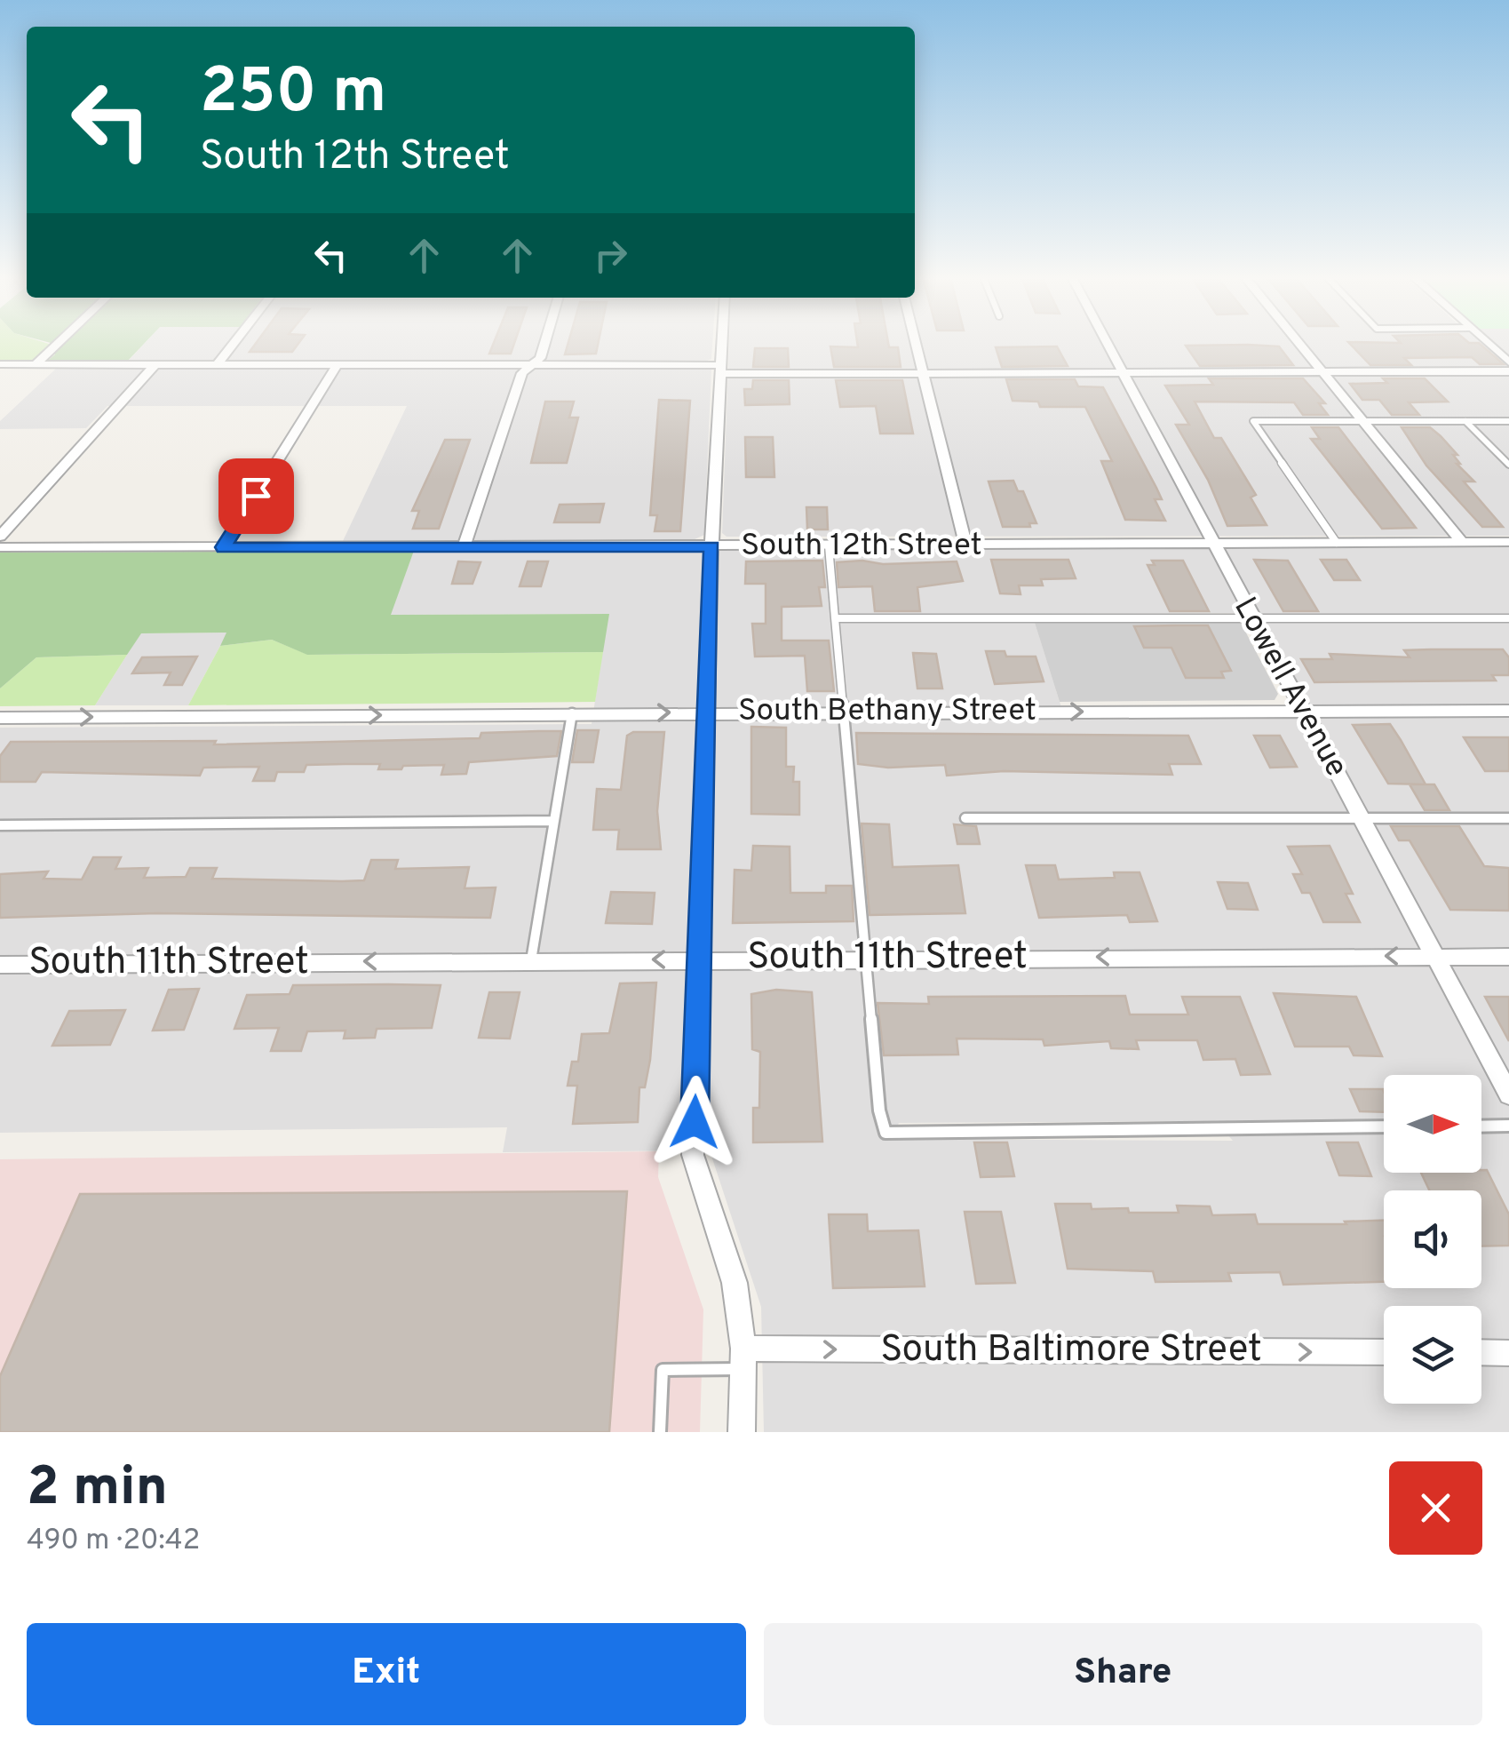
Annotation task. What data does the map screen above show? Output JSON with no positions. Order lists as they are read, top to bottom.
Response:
{
  "streets": {
    "street": [
      "South 12th Street",
      "Lowell Avenue",
      "South Bethany Street",
      "South 11th Street",
      "South Baltimore Street"
    ]
  },
  "crossings": [
    ["South 12th Street", "Lowell Avenue"],
    ["Lowell Avenue", "South Bethany Street"],
    ["Lowell Avenue", "South 11th Street"]
  ],
  "one_way": ["South Bethany Street", "South 11th Street", "South Baltimore Street"],
  "north": "right",
  "page": {
    "turn": ["250 m", "South 12th Street"],
    "heading": ["2 min", "490 m · 20:42"],
    "buttons": ["Exit", "Share"]
  }
}
